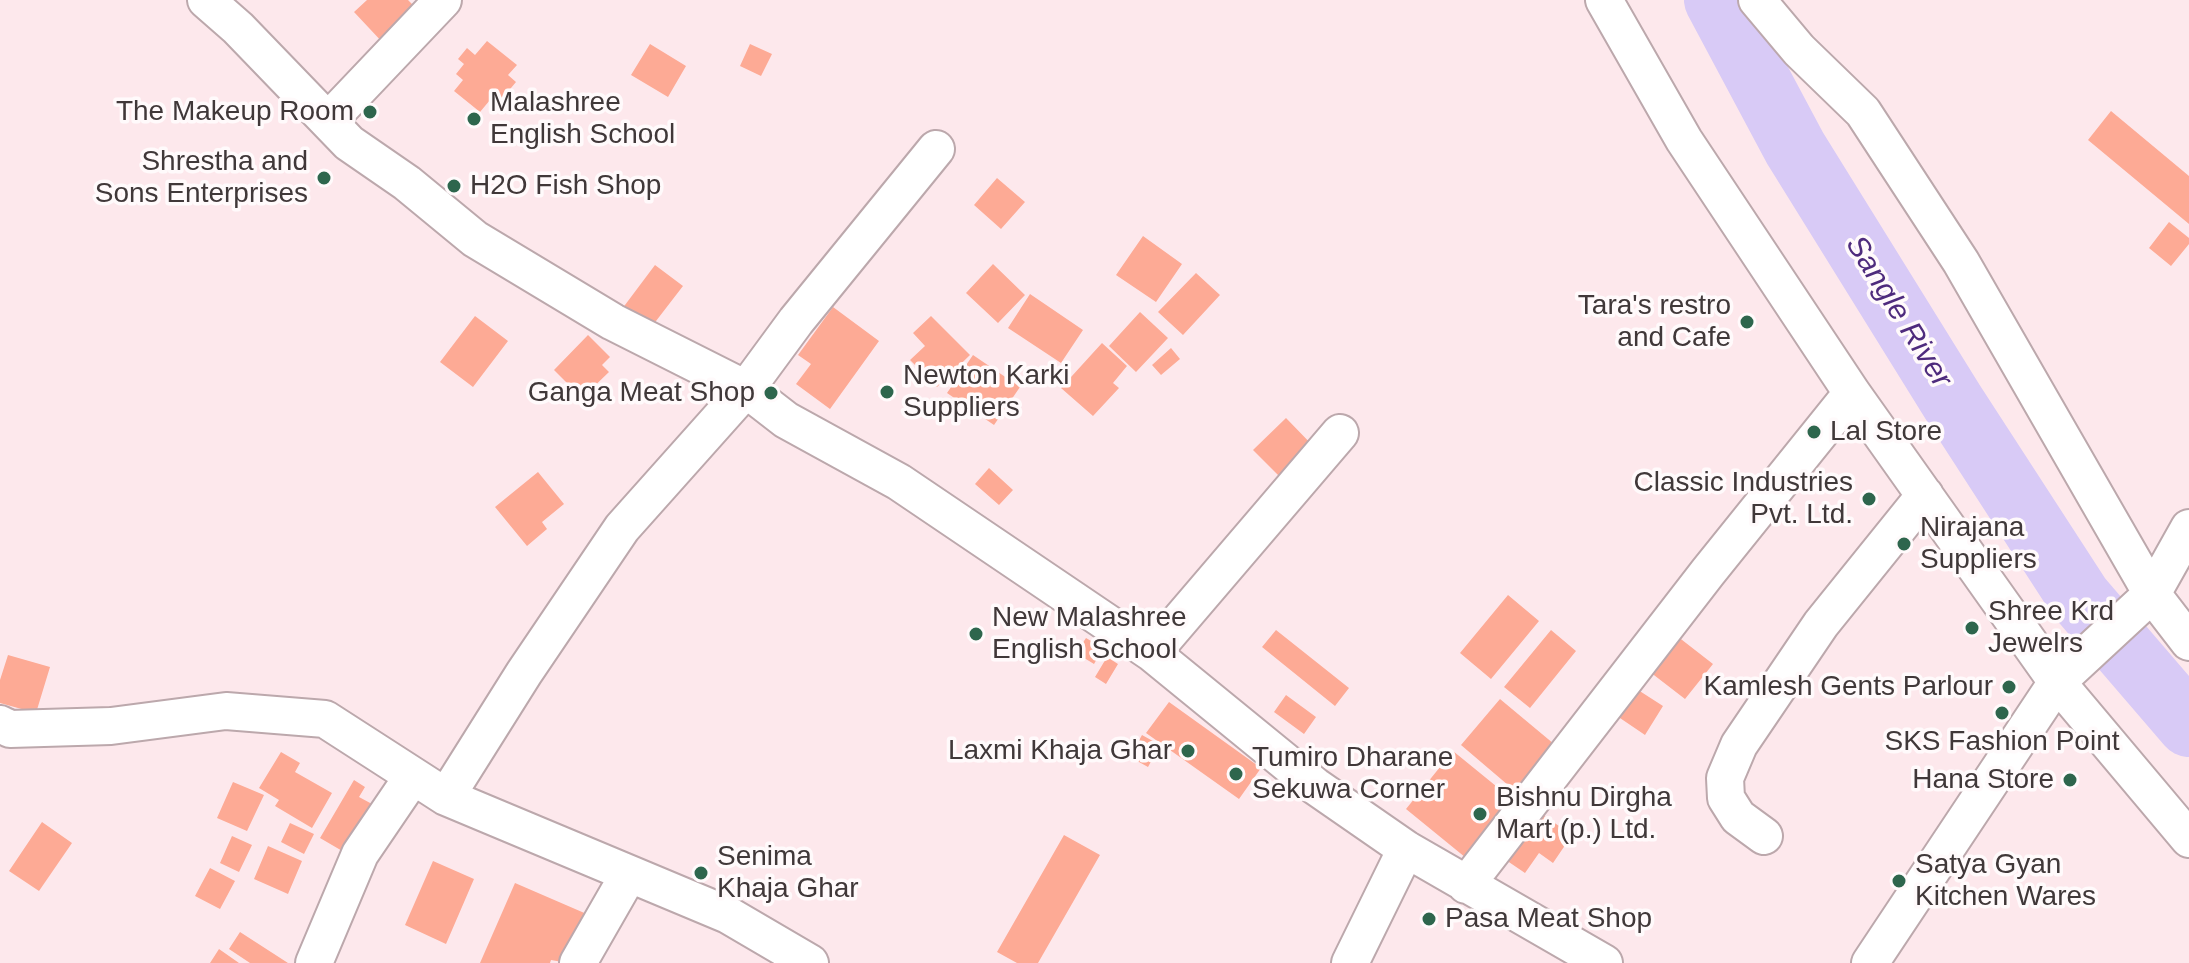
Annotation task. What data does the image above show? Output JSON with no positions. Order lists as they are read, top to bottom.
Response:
{
  "water": ["Sangle River"],
  "places": [
    "The Makeup Room",
    "Malashree English School",
    "Shrestha and Sons Enterprises",
    "H2O Fish Shop",
    "Tara's restro and Cafe",
    "Newton Karki Suppliers",
    "Ganga Meat Shop",
    "Lal Store",
    "Classic Industries Pvt. Ltd.",
    "Nirajana Suppliers",
    "Shree Krd Jewelrs",
    "New Malashree English School",
    "Kamlesh Gents Parlour",
    "SKS Fashion Point",
    "Laxmi Khaja Ghar",
    "Tumiro Dharane Sekuwa Corner",
    "Hana Store",
    "Bishnu Dirgha Mart (p.) Ltd.",
    "Senima Khaja Ghar",
    "Satya Gyan Kitchen Wares",
    "Pasa Meat Shop"
  ]
}
